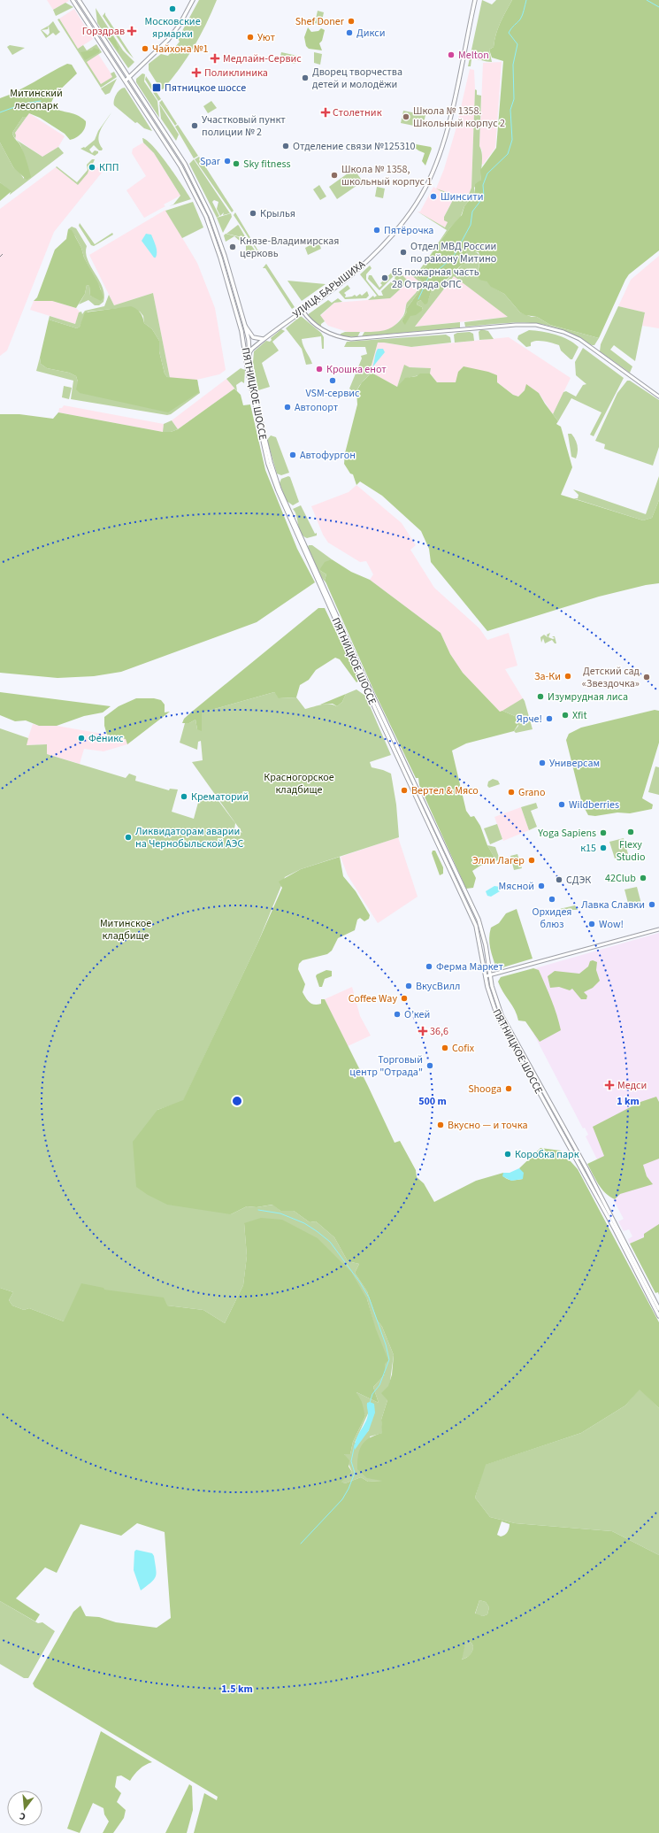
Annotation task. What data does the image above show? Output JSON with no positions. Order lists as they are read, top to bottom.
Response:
{
  "streets": {
    "main road": ["УЛИЦА БАРЫШИХА", "ПЯТНИЦКОЕ ШОССЕ"]
  },
  "crossings": [
    ["УЛИЦА БАРЫШИХА", "ПЯТНИЦКОЕ ШОССЕ"]
  ],
  "parks": ["Митинский лесопарк", "Красногорское кладбище", "Митинское кладбище"],
  "places": {
    "other": [
      "Московские ярмарки",
      "Shef Doner",
      "Дикси",
      "Уют",
      "Чайхона №1",
      "Melton",
      "Дворец творчества детей и молодёжи",
      "Школа № 1358. Школьный корпус 2",
      "Участковый пункт полиции № 2",
      "Отделение связи №125310",
      "Spar",
      "Sky fitness",
      "КПП",
      "Школа № 1358, школьный корпус 1",
      "Шинсити",
      "Крылья",
      "Пятёрочка",
      "Князе-Владимирская церковь",
      "Отдел МВД России по району Митино",
      "65 пожарная часть 28 Отряда ФПС",
      "Крошка енот",
      "VSM-сервис",
      "Автопорт",
      "Автофургон",
      "За-Ки",
      "Детский сад «Звездочка»",
      "Изумрудная лиса",
      "Xfit",
      "Ярче!",
      "Феникс",
      "Универсам",
      "Вертел & Мясо",
      "Grano",
      "Крематорий",
      "Wildberries",
      "Flexy Studio",
      "Yoga Sapiens",
      "Ликвидаторам аварии на Чернобыльской АЭС",
      "к15",
      "Элли Лагер",
      "42Club",
      "СДЭК",
      "Мясной",
      "Орхидея блюз",
      "Лавка Славки",
      "Wow!",
      "Ферма Маркет",
      "ВкусВилл",
      "Coffee Way",
      "О’кей",
      "Cofix",
      "Торговый центр \"Отрада\"",
      "Shooga",
      "Вкусно — и точка",
      "Коробка парк"
    ],
    "health": [
      "Горздрав",
      "Медлайн-Сервис",
      "Поликлиника",
      "Столетник",
      "36,6",
      "Медси"
    ],
    "transit": ["Пятницкое шоссе"]
  },
  "north": "bottom",
  "rings": ["500 m", "1 km", "1.5 km"]
}
